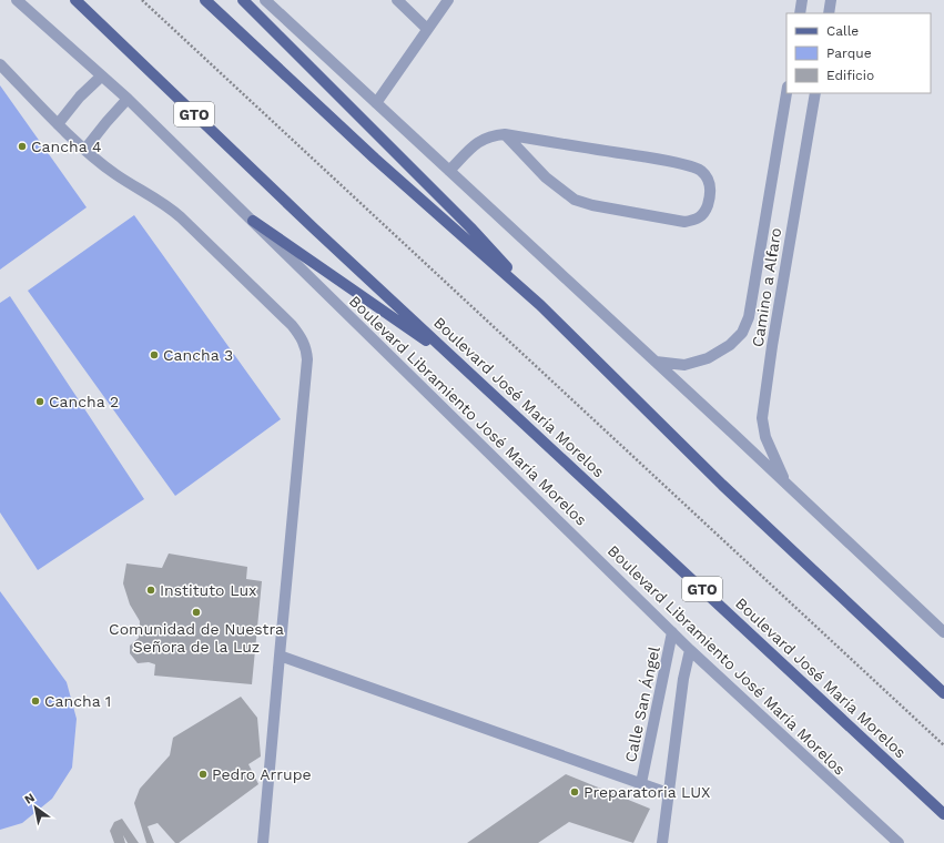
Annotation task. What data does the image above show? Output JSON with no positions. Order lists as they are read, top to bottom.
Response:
{
  "streets": {
    "main road": ["GTO", "Boulevard José María Morelos"],
    "street": ["Camino a Alfaro", "Boulevard Libramiento José María Morelos", "Calle San Ángel"]
  },
  "crossings": [
    ["Boulevard Libramiento José María Morelos", "Calle San Ángel"]
  ],
  "places": [
    "Cancha 4",
    "Cancha 3",
    "Cancha 2",
    "Instituto Lux",
    "Comunidad de Nuestra Señora de la Luz",
    "Cancha 1",
    "Pedro Arrupe",
    "Preparatoria LUX"
  ],
  "legend": ["Calle", "Parque", "Edificio"],
  "north": "top left"
}
